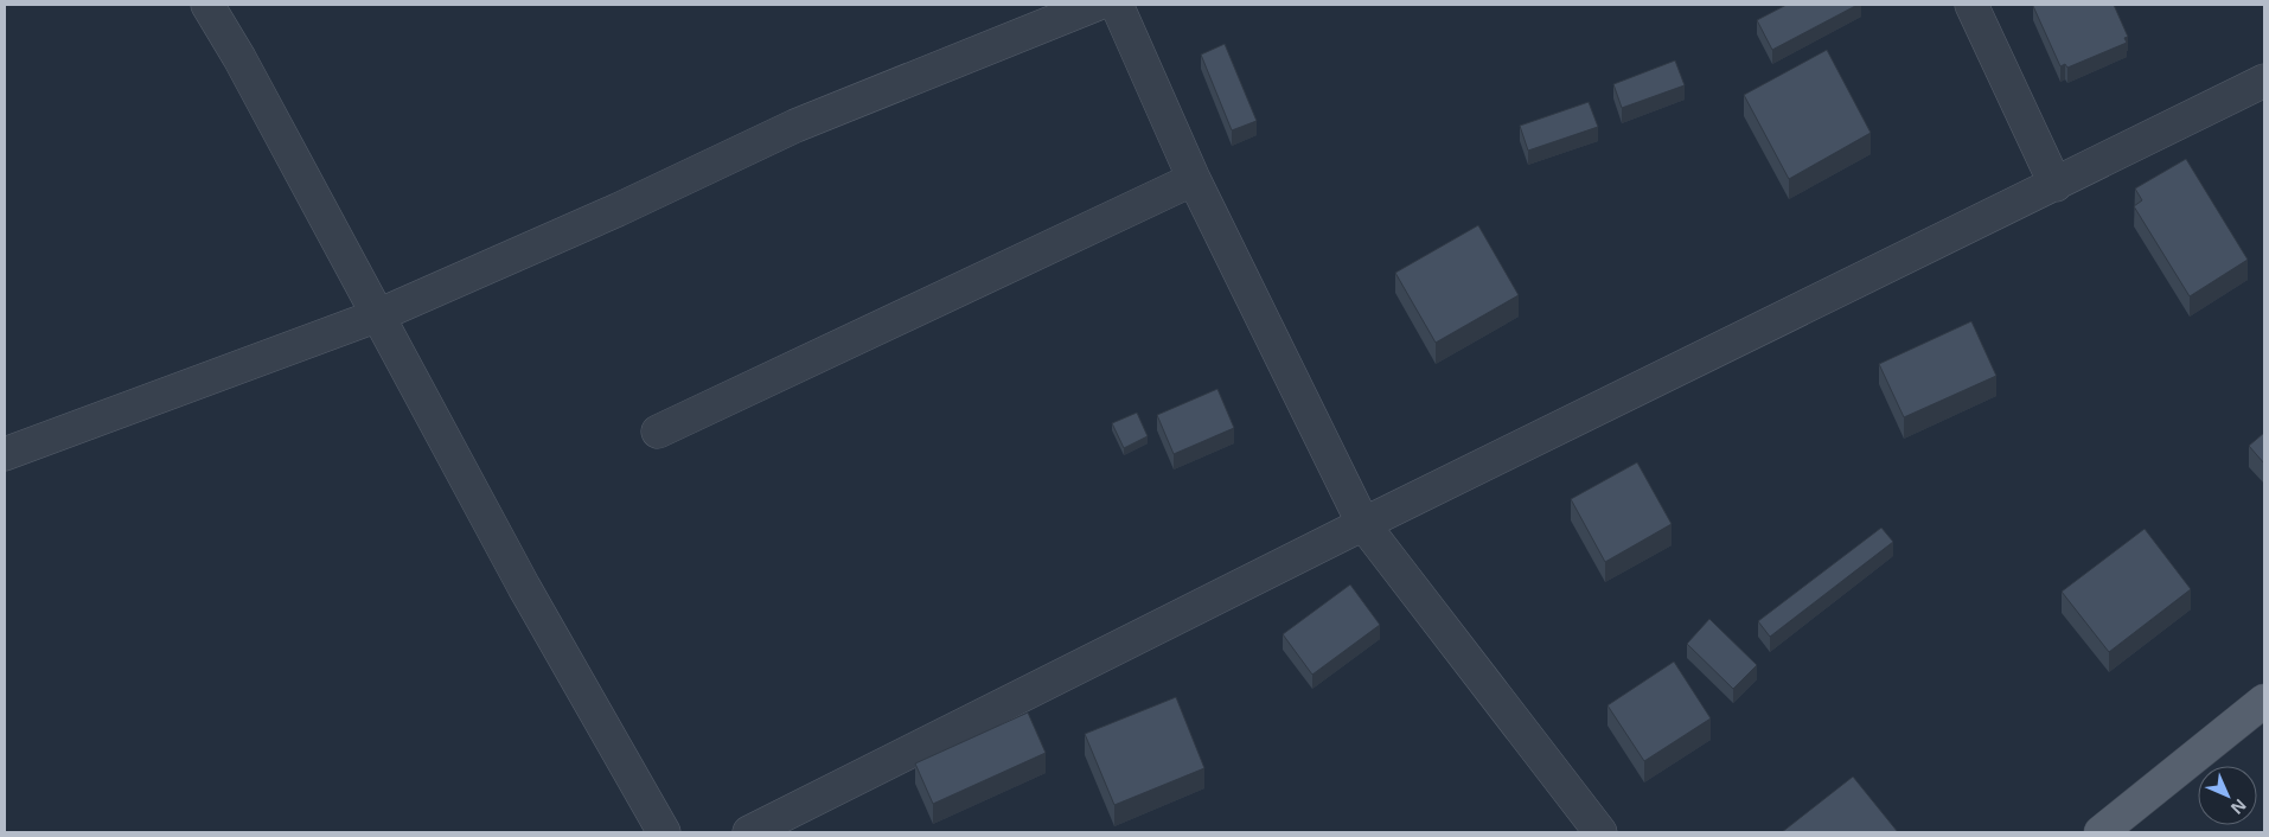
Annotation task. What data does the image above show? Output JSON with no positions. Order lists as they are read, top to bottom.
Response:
{
  "north": "bottom right"
}
